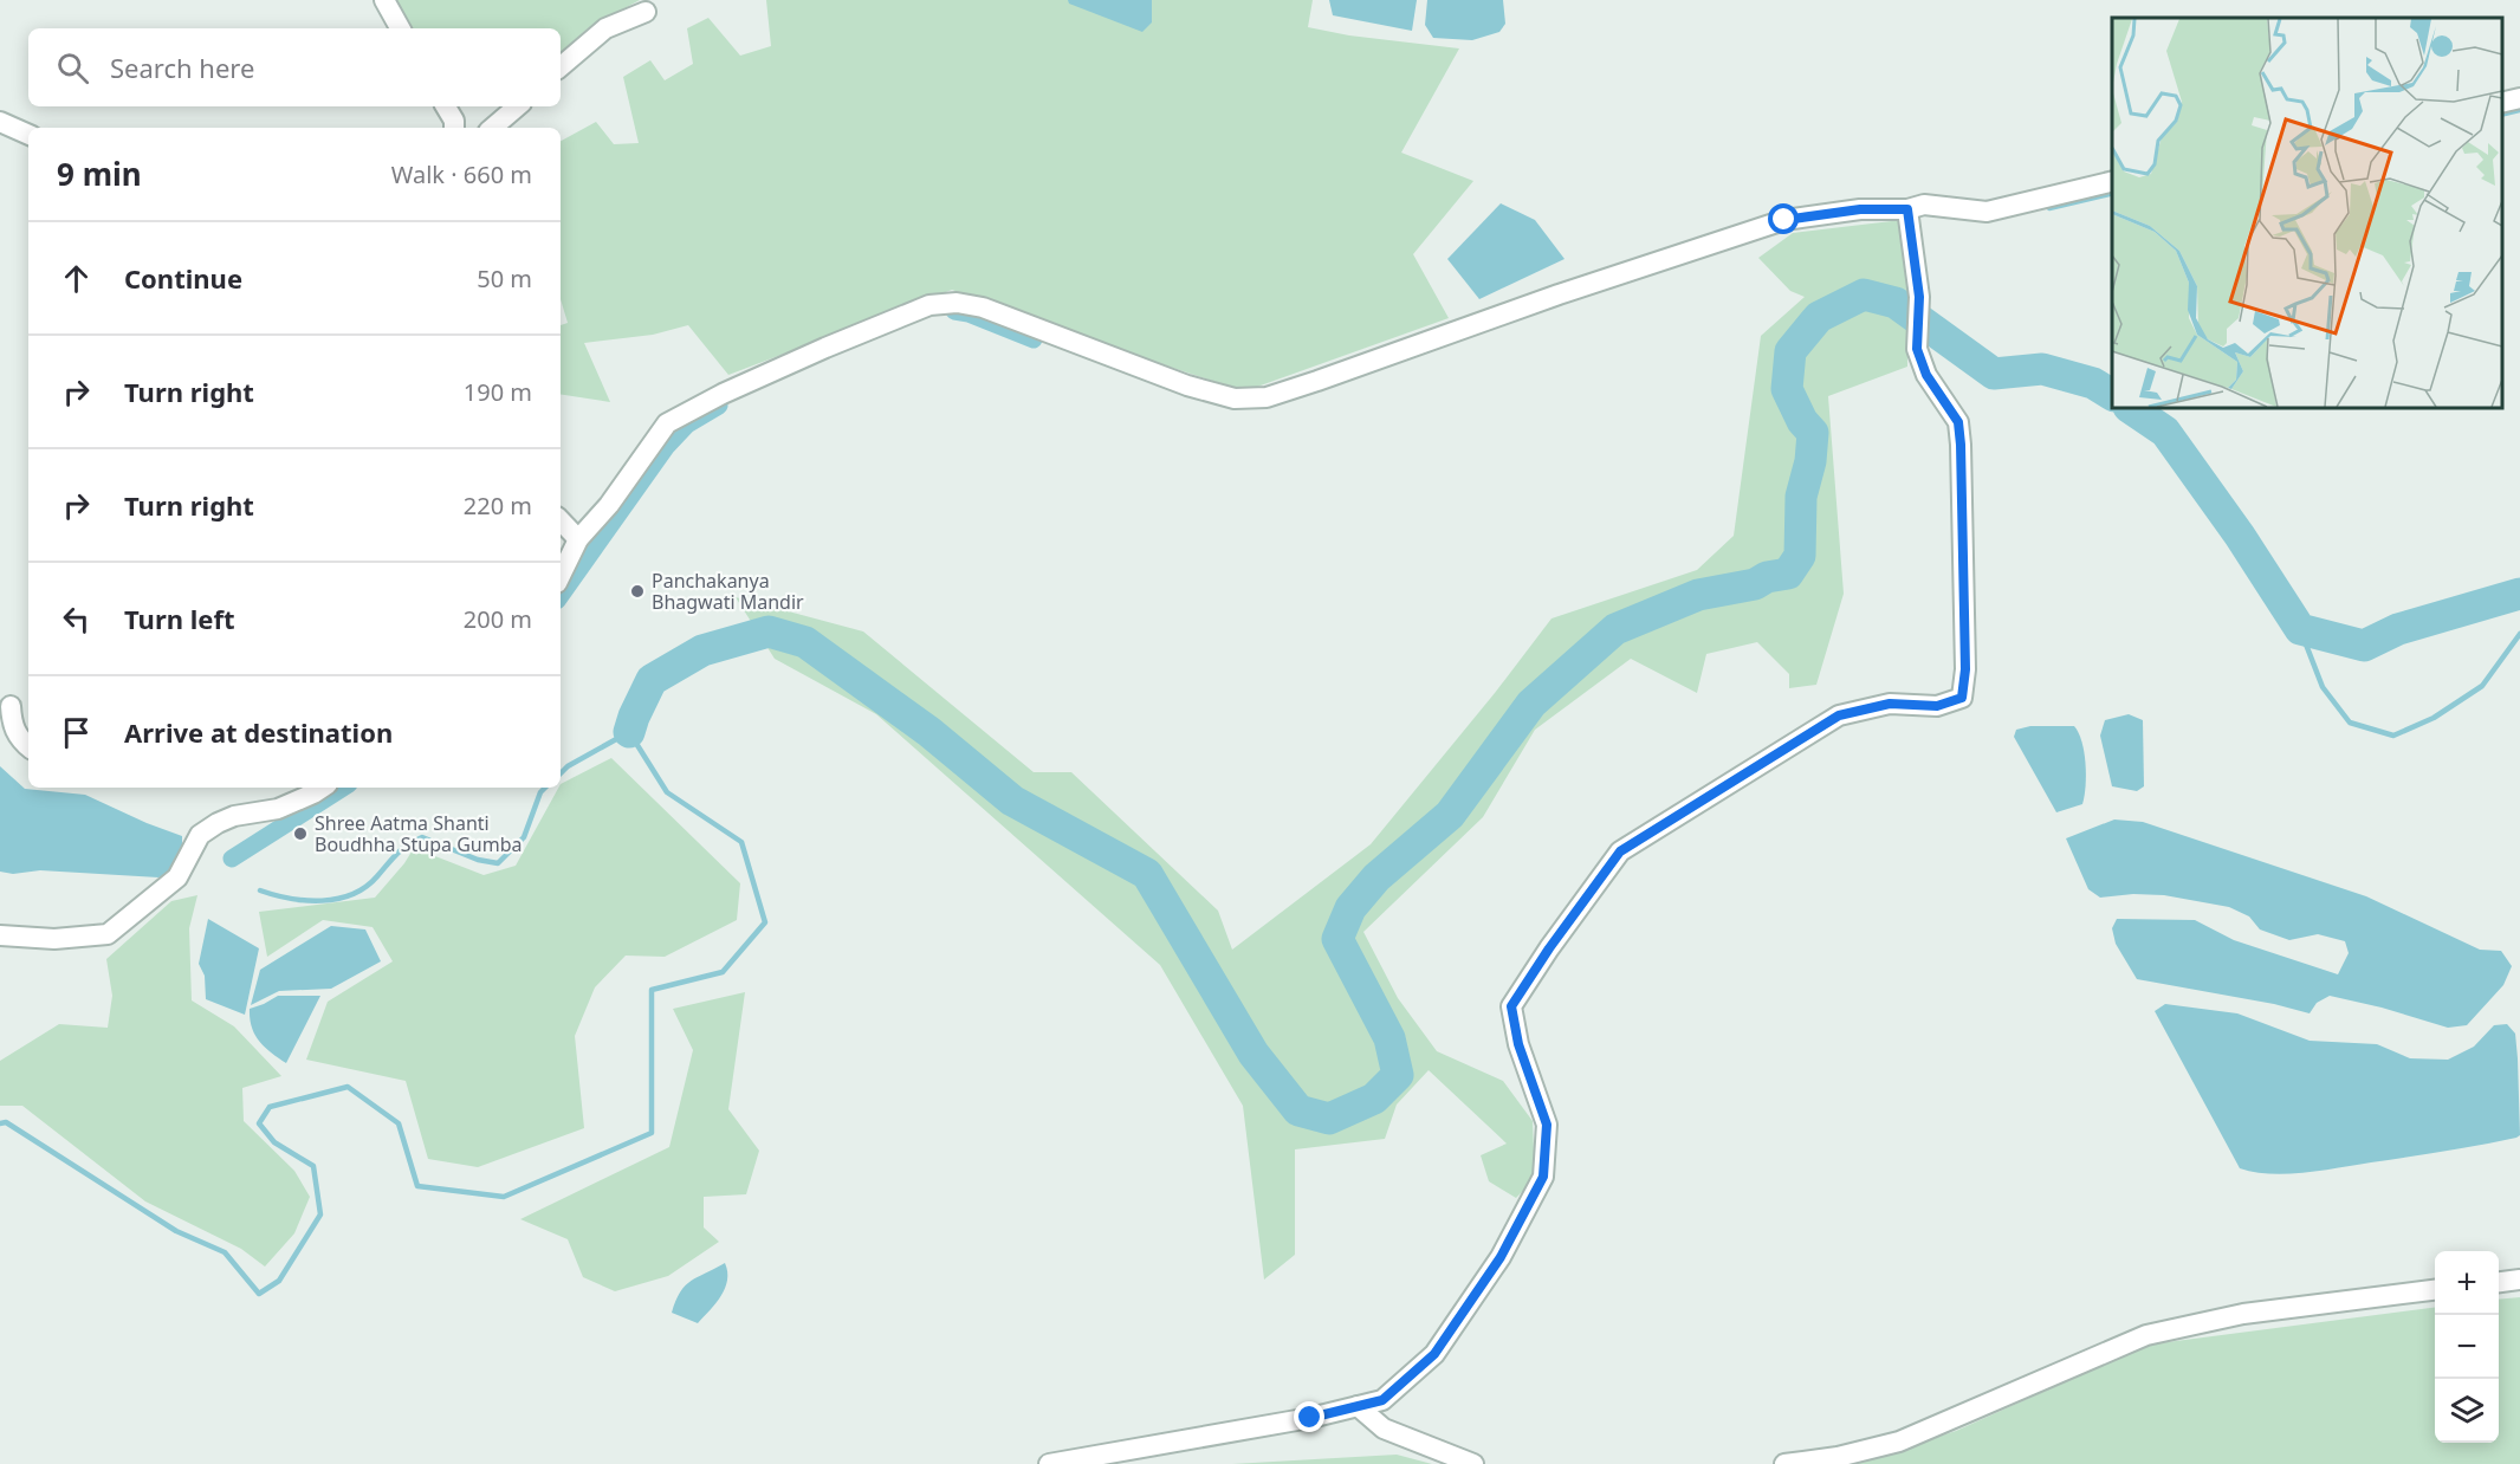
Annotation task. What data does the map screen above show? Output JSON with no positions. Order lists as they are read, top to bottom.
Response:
{
  "places": ["Panchakanya Bhagwati Mandir", "Shree Aatma Shanti Boudhha Stupa Gumba"],
  "page": {
    "search": "Search here",
    "heading": ["9 min", "Walk · 660 m"],
    "list": [
      ["Continue", "50 m"],
      ["Turn right", "190 m"],
      ["Turn right", "220 m"],
      ["Turn left", "200 m"],
      "Arrive at destination"
    ],
    "map_buttons": ["+", "−"]
  }
}
